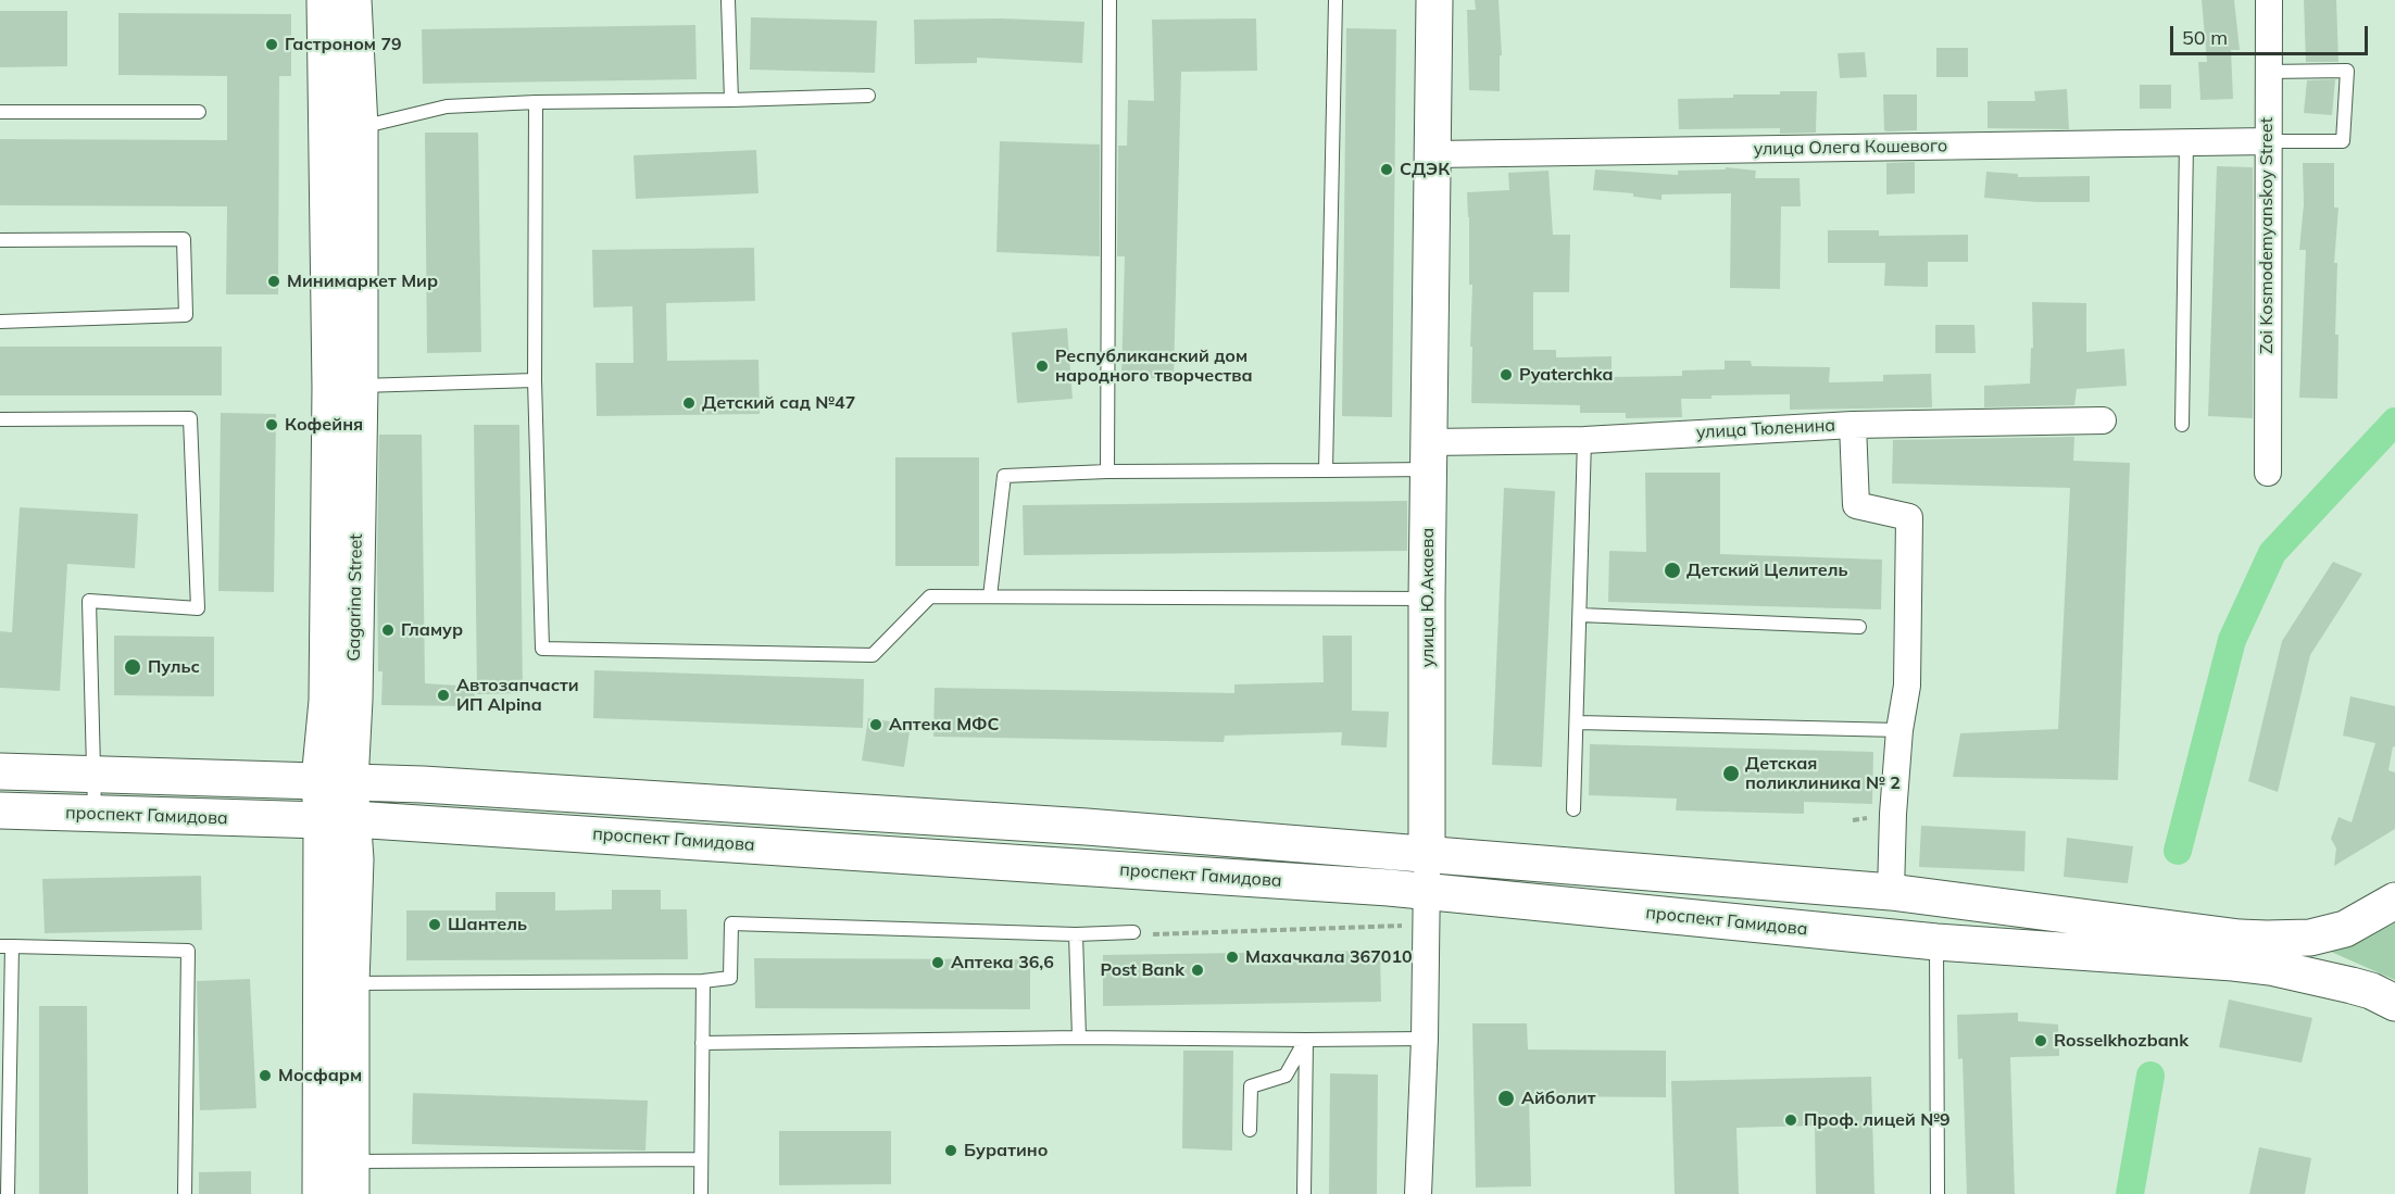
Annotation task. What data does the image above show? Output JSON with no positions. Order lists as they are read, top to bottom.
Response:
{
  "streets": {
    "main road": ["Gagarina Street", "улица Ю.Акаева", "проспект Гамидова"],
    "street": ["улица Олега Кошевого", "Zoi Kosmodemyanskoy Street", "улица Тюленина"]
  },
  "crossings": [
    ["улица Олега Кошевого", "Zoi Kosmodemyanskoy Street"],
    ["улица Олега Кошевого", "улица Ю.Акаева"],
    ["улица Тюленина", "улица Ю.Акаева"],
    ["Gagarina Street", "проспект Гамидова"],
    ["улица Ю.Акаева", "проспект Гамидова"]
  ],
  "places": [
    "Гастроном 79",
    "СДЭК",
    "Минимаркет Мир",
    "Республиканский дом народного творчества",
    "Pyaterchka",
    "Детский сад №47",
    "Кофейня",
    "Детский Целитель",
    "Гламур",
    "Пульс",
    "Автозапчасти ИП Alpina",
    "Аптека МФС",
    "Детская поликлиника № 2",
    "Шантель",
    "Махачкала 367010",
    "Аптека 36,6",
    "Post Bank",
    "Rosselkhozbank",
    "Мосфарм",
    "Айболит",
    "Проф. лицей №9",
    "Буратино"
  ],
  "scale_bar": "50 m"
}
